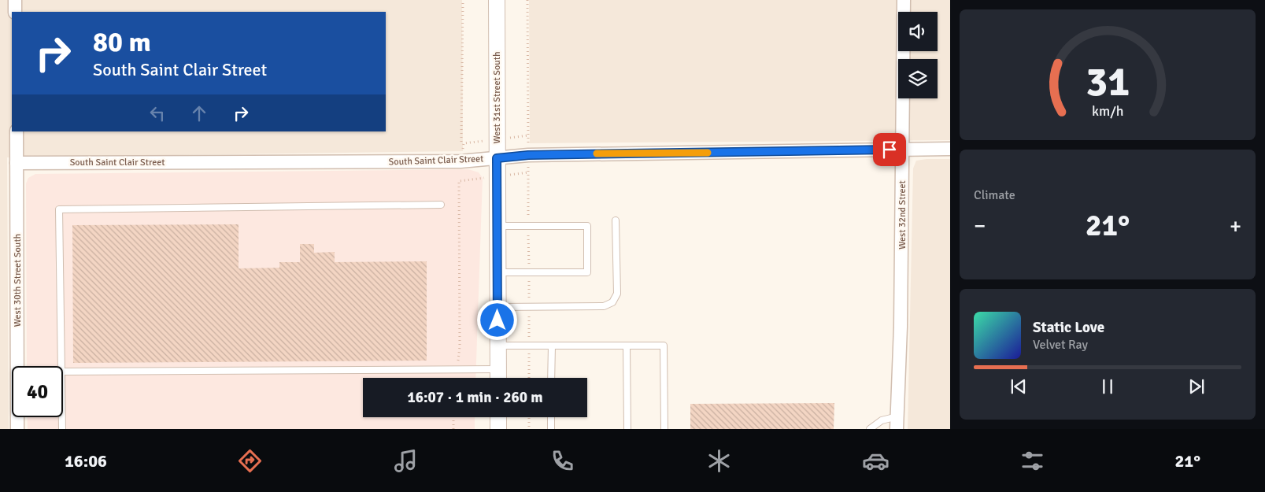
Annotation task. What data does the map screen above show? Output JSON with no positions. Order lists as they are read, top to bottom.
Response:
{
  "streets": {
    "street": [
      "West 31st Street South",
      "South Saint Clair Street",
      "West 32nd Street",
      "West 30th Street South"
    ]
  },
  "crossings": [
    ["West 31st Street South", "South Saint Clair Street"],
    ["South Saint Clair Street", "West 32nd Street"],
    ["South Saint Clair Street", "West 30th Street South"]
  ],
  "page": {
    "turn": ["80 m", "South Saint Clair Street"],
    "tile": "Climate",
    "heat": ["−", "21°", "+"],
    "song": ["Static Love", "Velvet Ray"],
    "limit": "40",
    "trip": "16:07 · 1 min · 260 m",
    "tabs": ["16:06", "21°"],
    "gauge": ["31", "km/h"]
  }
}
